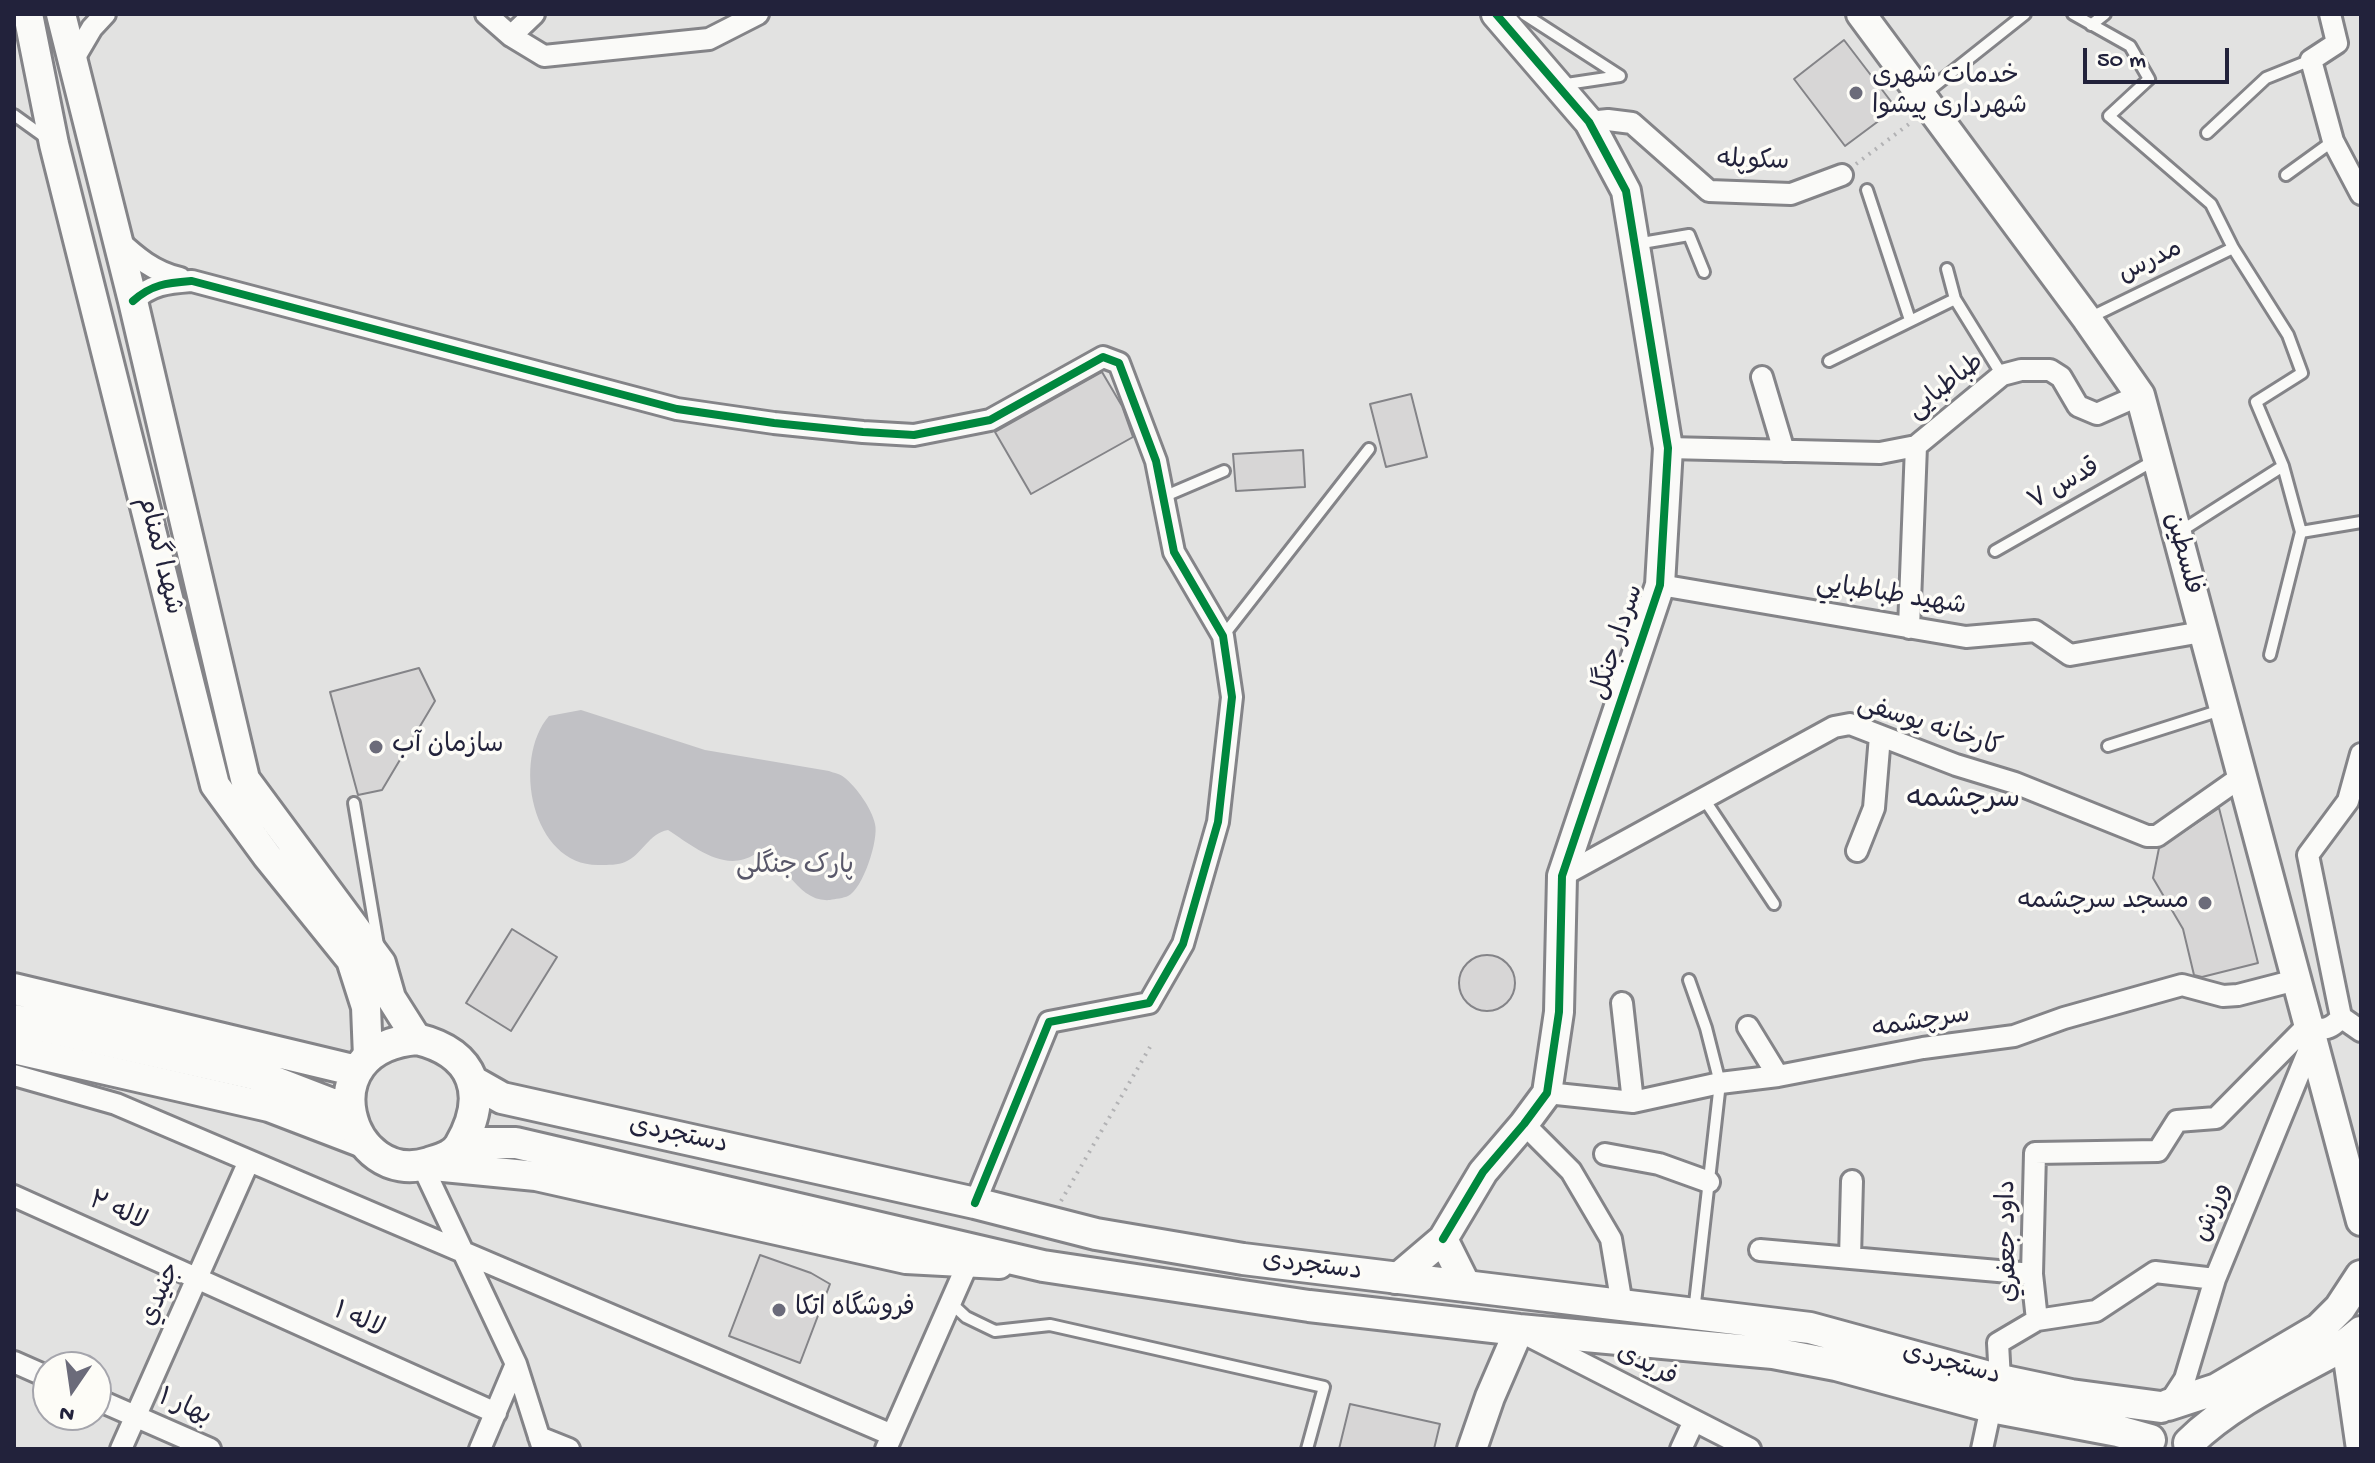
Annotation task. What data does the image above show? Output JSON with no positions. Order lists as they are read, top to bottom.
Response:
{
  "streets": {
    "main road": ["دستجردی"],
    "street": [
      "سکوپله",
      "طباطبایی",
      "فلسطین",
      "شهدا گمنام",
      "شهيد طباطبايي",
      "سردار جنگل",
      "کارخانه یوسفی",
      "سرچشمه",
      "لاله ۲",
      "ورزش",
      "داود جعفري",
      "جنيدي",
      "لاله ۱",
      "فریدی",
      "بهار ۱"
    ],
    "lane": ["مدرس", "قدس ۷"]
  },
  "crossings": [
    ["سکوپله", "سردار جنگل"],
    ["مدرس", "فلسطین"],
    ["طباطبایی", "فلسطین"],
    ["طباطبایی", "سردار جنگل"],
    ["قدس ۷", "فلسطین"],
    ["فلسطین", "شهيد طباطبايي"],
    ["فلسطین", "کارخانه یوسفی"],
    ["فلسطین", "سرچشمه"],
    ["فلسطین", "ورزش"],
    ["فلسطین", "داود جعفري"],
    ["شهدا گمنام", "دستجردی"],
    ["شهيد طباطبايي", "سردار جنگل"],
    ["سردار جنگل", "کارخانه یوسفی"],
    ["سردار جنگل", "سرچشمه"],
    ["سردار جنگل", "دستجردی"],
    ["دستجردی", "ورزش"],
    ["دستجردی", "فریدی"],
    ["لاله ۲", "جنيدي"],
    ["لاله ۲", "لاله ۱"],
    ["ورزش", "داود جعفري"],
    ["جنيدي", "لاله ۱"],
    ["جنيدي", "بهار ۱"]
  ],
  "districts": ["سرچشمه"],
  "parks": ["پارک جنگلی"],
  "places": [
    "خدمات شهری شهرداری پیشوا",
    "سازمان آب",
    "مسجد سرچشمه",
    "فروشگاه اتکا"
  ],
  "scale_bar": "50 m",
  "north": "bottom"
}
